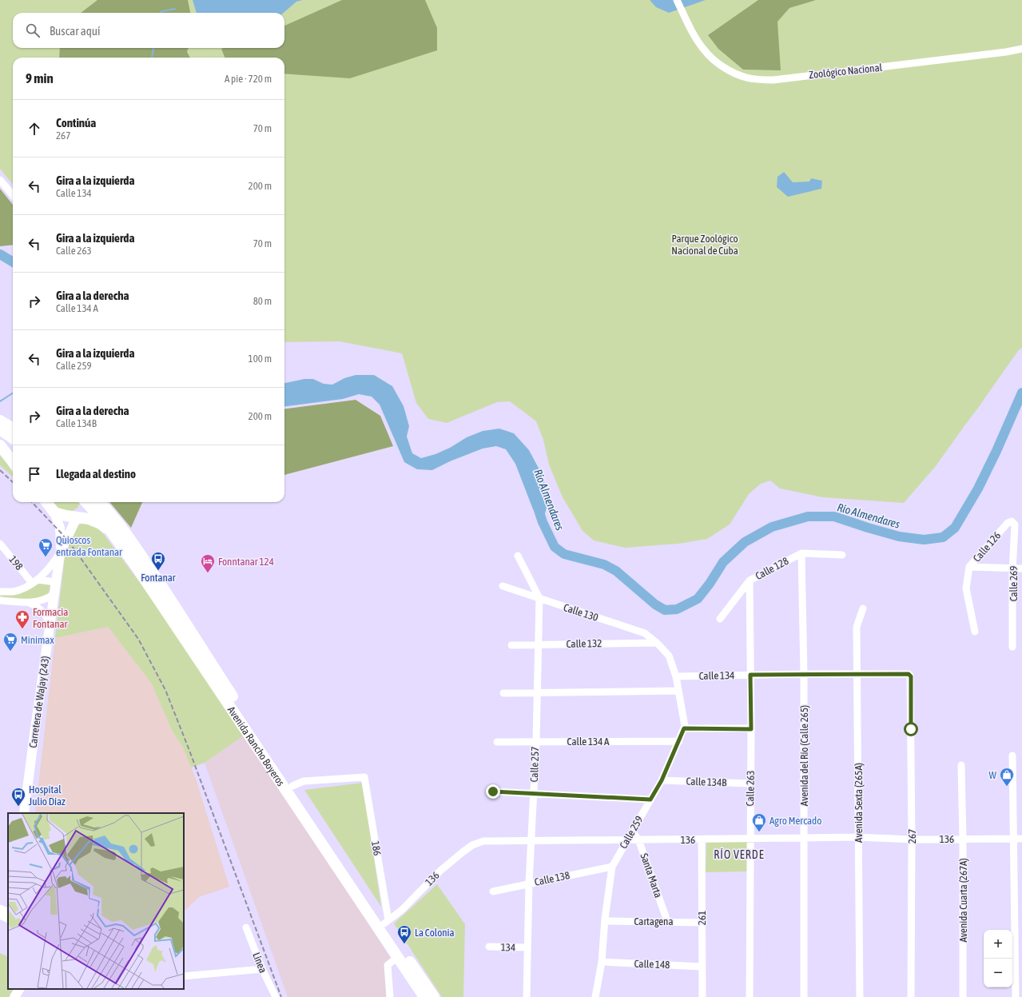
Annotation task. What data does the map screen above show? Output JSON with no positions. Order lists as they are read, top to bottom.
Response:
{
  "streets": {
    "highway": ["Avenida Rancho Boyeros"],
    "main road": ["Carretera de Wajay (243)"],
    "street": [
      "Zoológico Nacional",
      "Calle 126",
      "198",
      "Calle 128",
      "Calle 269",
      "Calle 130",
      "Calle 132",
      "Calle 134",
      "Calle 134 A",
      "Avenida del Río (Calle 265)",
      "Calle 257",
      "Calle 134B",
      "Calle 263",
      "Avenida Sexta (265A)",
      "Calle 259",
      "267",
      "136",
      "186",
      "Santa Marta",
      "Calle 138",
      "Avenida Cuarta (267A)",
      "261",
      "Cartagena",
      "134",
      "Línea",
      "Calle 148"
    ]
  },
  "crossings": [
    ["Calle 126", "Calle 269"],
    ["Calle 128", "Avenida del Río (Calle 265)"],
    ["Calle 128", "Calle 263"],
    ["Calle 130", "Calle 132"],
    ["Calle 130", "Calle 257"],
    ["Calle 130", "Calle 259"],
    ["Calle 132", "Calle 257"],
    ["Calle 132", "Calle 259"],
    ["Calle 134", "Avenida del Río (Calle 265)"],
    ["Calle 134", "Calle 263"],
    ["Calle 134", "Avenida Sexta (265A)"],
    ["Calle 134", "Calle 259"],
    ["Calle 134", "267"],
    ["Calle 134 A", "Calle 257"],
    ["Calle 134 A", "Calle 259"],
    ["Avenida Rancho Boyeros", "136"],
    ["Avenida Rancho Boyeros", "186"],
    ["Avenida del Río (Calle 265)", "136"],
    ["Calle 257", "136"],
    ["Calle 257", "Calle 138"],
    ["Calle 257", "134"],
    ["Calle 134B", "Calle 263"],
    ["Calle 134B", "Calle 259"],
    ["Calle 263", "136"],
    ["Avenida Sexta (265A)", "136"],
    ["Calle 259", "136"],
    ["Calle 259", "Santa Marta"],
    ["Calle 259", "Calle 138"],
    ["Calle 259", "Cartagena"],
    ["Calle 259", "Calle 148"],
    ["267", "136"],
    ["136", "186"],
    ["136", "Santa Marta"],
    ["136", "Avenida Cuarta (267A)"],
    ["136", "261"],
    ["Santa Marta", "Cartagena"],
    ["261", "Cartagena"],
    ["261", "Calle 148"]
  ],
  "districts": ["RÍO VERDE"],
  "water": ["Río Almendares"],
  "parks": ["Parque Zoológico Nacional de Cuba"],
  "places": {
    "supermarket": ["Quioscos entrada Fontanar", "Minimax"],
    "bus stop": ["Fontanar", "Hospital Julio Díaz", "La Colonia"],
    "hotel": ["Fonntanar 124"],
    "pharmacy": ["Formacia Fontanar"],
    "shop": ["W", "Agro Mercado"]
  },
  "page": {
    "search": "Buscar aquí",
    "heading": ["9 min", "A pie · 720 m"],
    "list": [
      ["Continúa", "267", "70 m"],
      ["Gira a la izquierda", "Calle 134", "200 m"],
      ["Gira a la izquierda", "Calle 263", "70 m"],
      ["Gira a la derecha", "Calle 134 A", "80 m"],
      ["Gira a la izquierda", "Calle 259", "100 m"],
      ["Gira a la derecha", "Calle 134B", "200 m"],
      "Llegada al destino"
    ],
    "map_buttons": ["+", "−"]
  }
}
